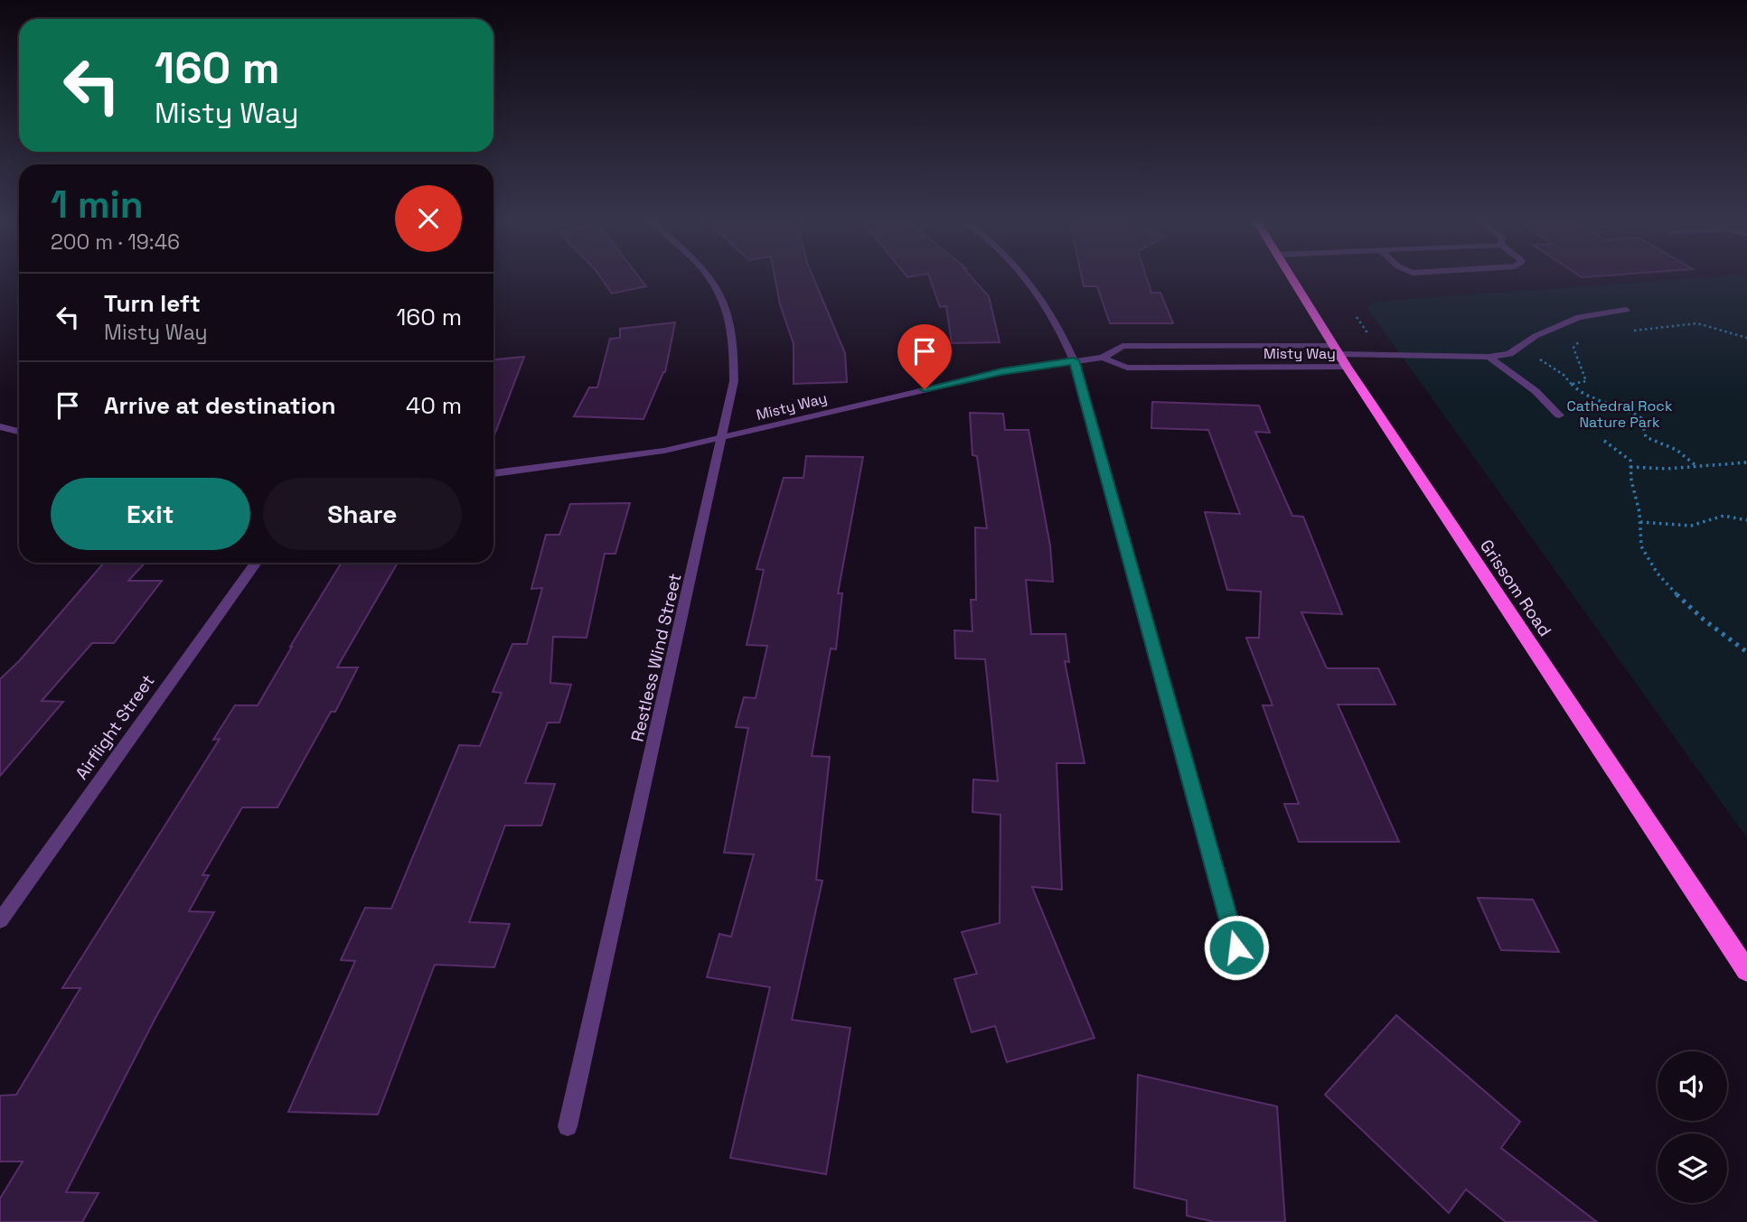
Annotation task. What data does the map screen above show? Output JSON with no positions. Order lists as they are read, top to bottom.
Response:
{
  "streets": {
    "main road": ["Grissom Road"],
    "street": ["Misty Way", "Restless Wind Street", "Airflight Street"]
  },
  "crossings": [
    ["Misty Way", "Grissom Road"],
    ["Misty Way", "Restless Wind Street"]
  ],
  "parks": ["Cathedral Rock Nature Park"],
  "page": {
    "turn": ["160 m", "Misty Way"],
    "heading": ["1 min", "200 m · 19:46"],
    "list": [
      {
        "name": "Turn left",
        "note": "Misty Way",
        "value": "160 m"
      },
      {
        "name": "Arrive at destination",
        "value": "40 m"
      }
    ],
    "buttons": ["Exit", "Share"]
  }
}
